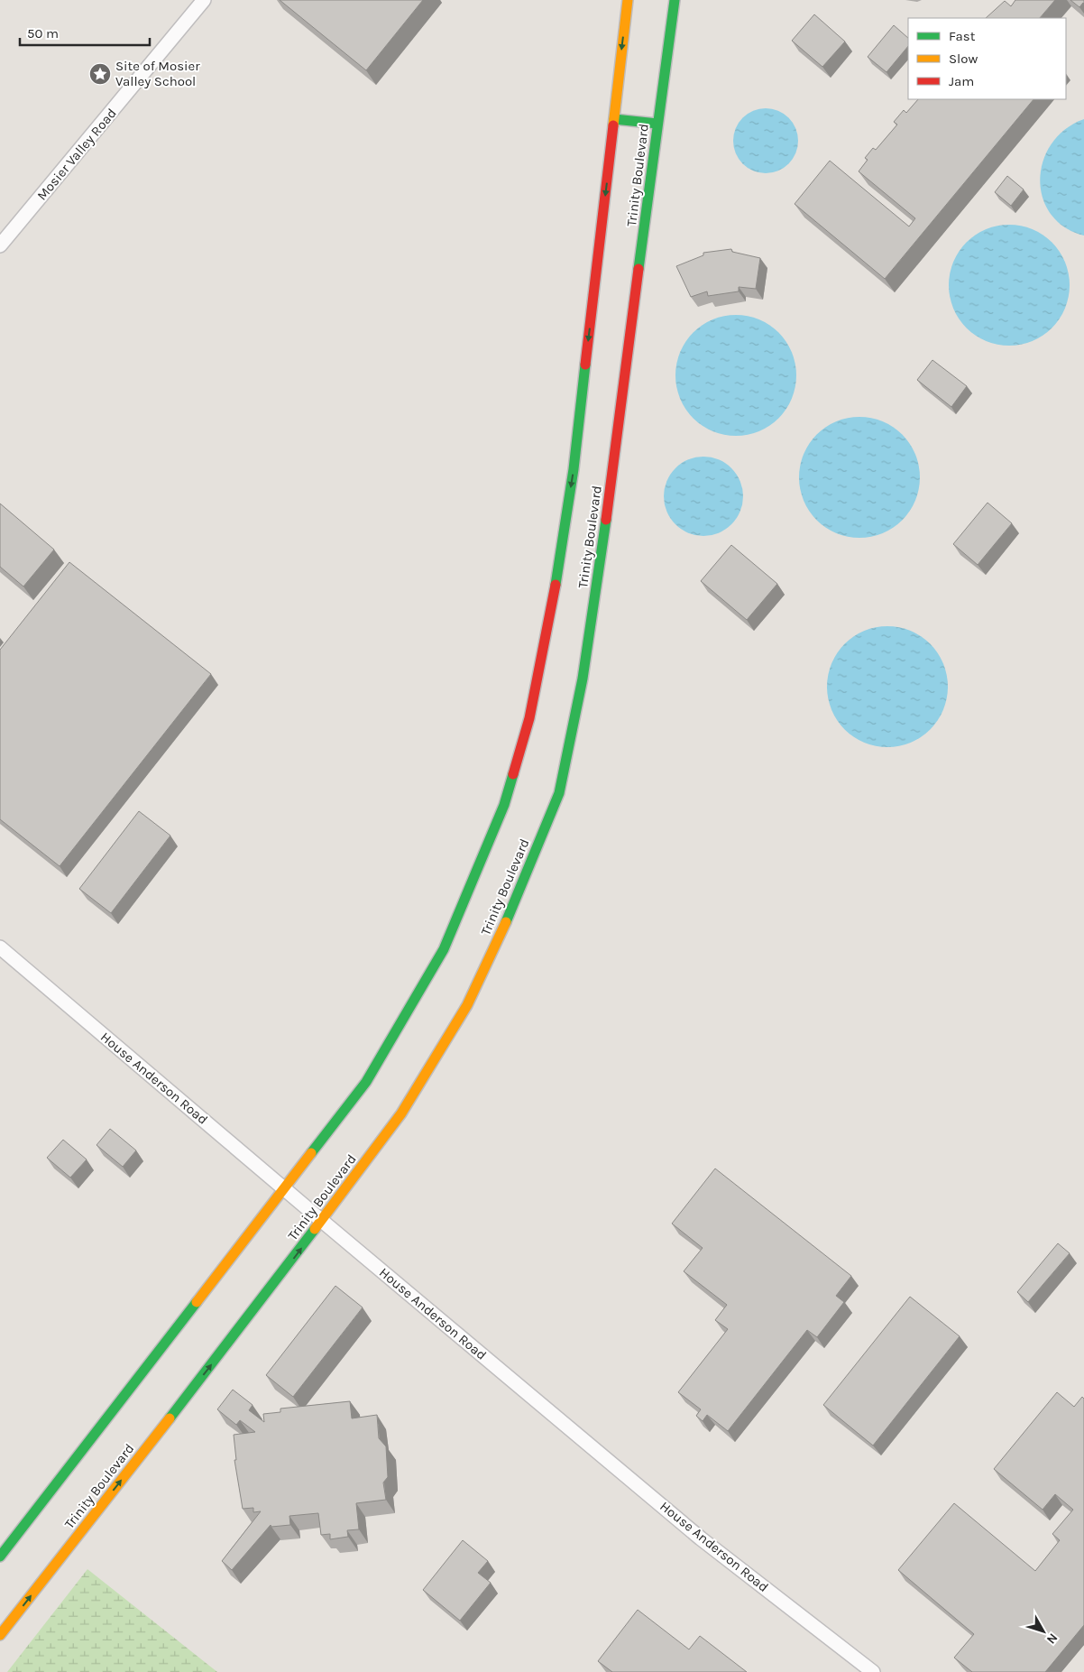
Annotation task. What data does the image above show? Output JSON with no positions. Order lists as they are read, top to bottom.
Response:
{
  "streets": {
    "main road": ["Trinity Boulevard"],
    "street": ["Mosier Valley Road", "House Anderson Road"]
  },
  "crossings": [
    ["Trinity Boulevard", "House Anderson Road"]
  ],
  "places": {
    "place": ["Site of Mosier Valley School"]
  },
  "legend": ["Fast", "Slow", "Jam"],
  "scale_bar": "50 m",
  "north": "bottom right"
}
